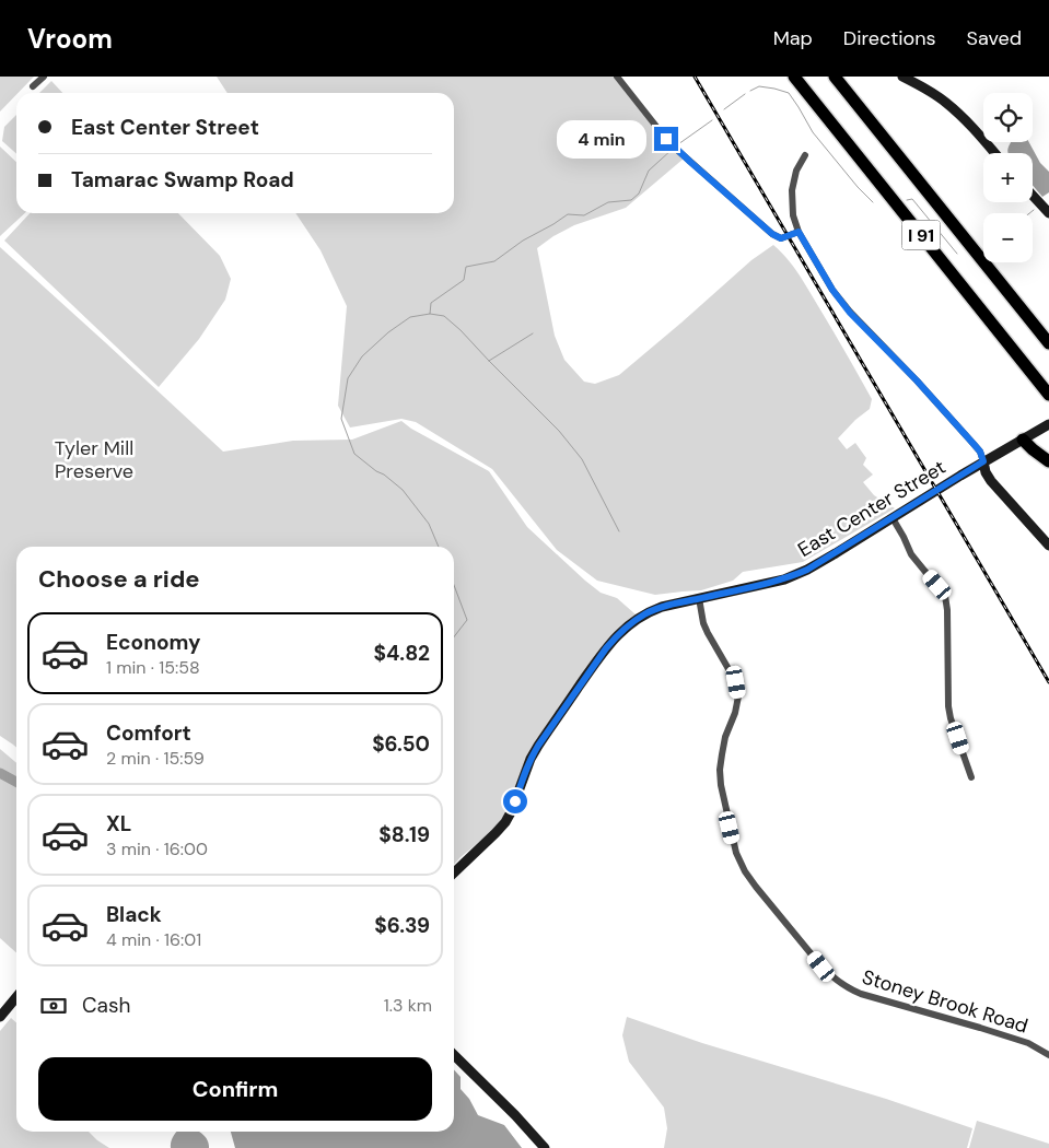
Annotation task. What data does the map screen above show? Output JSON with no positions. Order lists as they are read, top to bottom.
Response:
{
  "streets": {
    "highway": ["I 91"],
    "street": ["East Center Street", "Stoney Brook Road"]
  },
  "crossings": [
    ["East Center Street", "Stoney Brook Road"]
  ],
  "parks": ["Tyler Mill Preserve"],
  "page": {
    "header": "Vroom",
    "nav": ["Map", "Directions", "Saved"],
    "map_buttons": ["+", "−"],
    "banner": ["East Center Street", "Tamarac Swamp Road"],
    "bubble": "4 min",
    "heading": "Choose a ride",
    "list": [
      {
        "name": "Economy",
        "note": "1 min · 15:58",
        "value": "$4.82"
      },
      {
        "name": "Comfort",
        "note": "2 min · 15:59",
        "value": "$6.50"
      },
      {
        "name": "XL",
        "note": "3 min · 16:00",
        "value": "$8.19"
      },
      {
        "name": "Black",
        "note": "4 min · 16:01",
        "value": "$6.39"
      }
    ],
    "pay": ["Cash", "1.3 km"],
    "buttons": "Confirm"
  }
}
